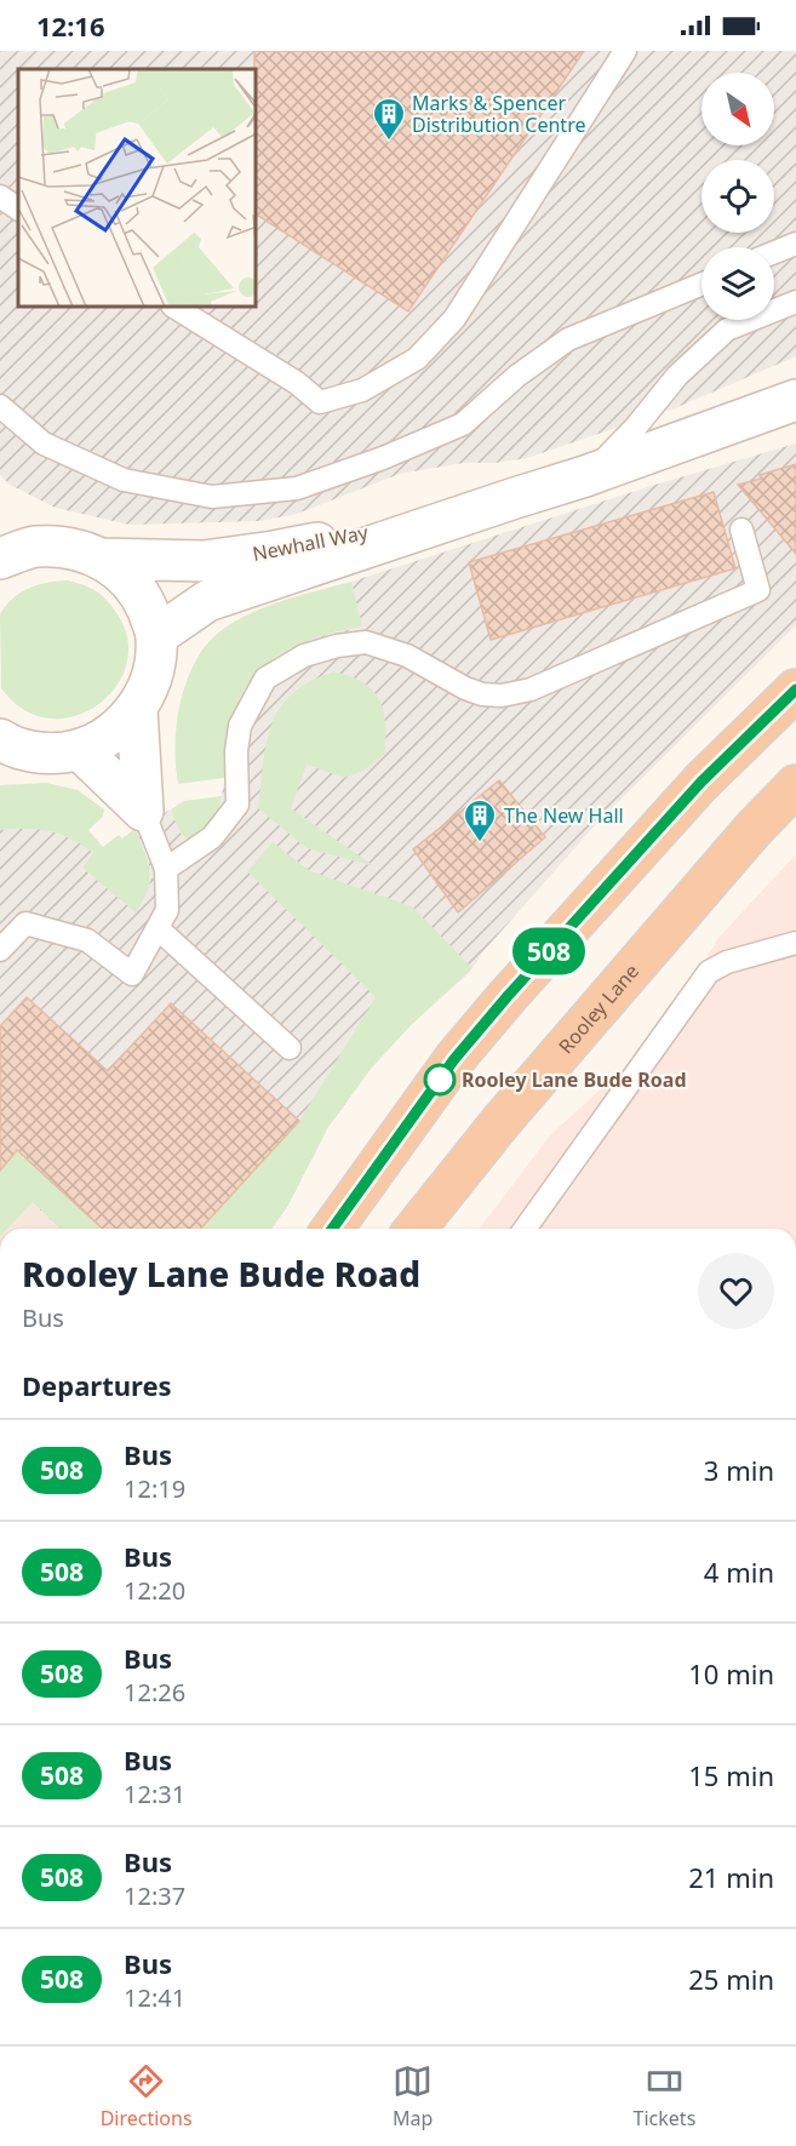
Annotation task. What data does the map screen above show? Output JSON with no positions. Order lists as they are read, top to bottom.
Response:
{
  "streets": {
    "highway": ["Rooley Lane"],
    "street": ["Newhall Way"]
  },
  "places": {
    "building": ["Marks & Spencer Distribution Centre", "The New Hall"],
    "other": ["Rooley Lane Bude Road"]
  },
  "lines": ["bus line 508"],
  "north": "bottom right",
  "page": {
    "status": "12:16",
    "on_map": "508",
    "heading": [
      ["Rooley Lane Bude Road", "Bus"],
      "Departures"
    ],
    "list": [
      {
        "mark": "508",
        "name": "Bus",
        "note": "12:19",
        "value": "3 min"
      },
      {
        "mark": "508",
        "name": "Bus",
        "note": "12:20",
        "value": "4 min"
      },
      {
        "mark": "508",
        "name": "Bus",
        "note": "12:26",
        "value": "10 min"
      },
      {
        "mark": "508",
        "name": "Bus",
        "note": "12:31",
        "value": "15 min"
      },
      {
        "mark": "508",
        "name": "Bus",
        "note": "12:37",
        "value": "21 min"
      },
      {
        "mark": "508",
        "name": "Bus",
        "note": "12:41",
        "value": "25 min"
      }
    ],
    "tabs": ["Directions", "Map", "Tickets"]
  }
}
